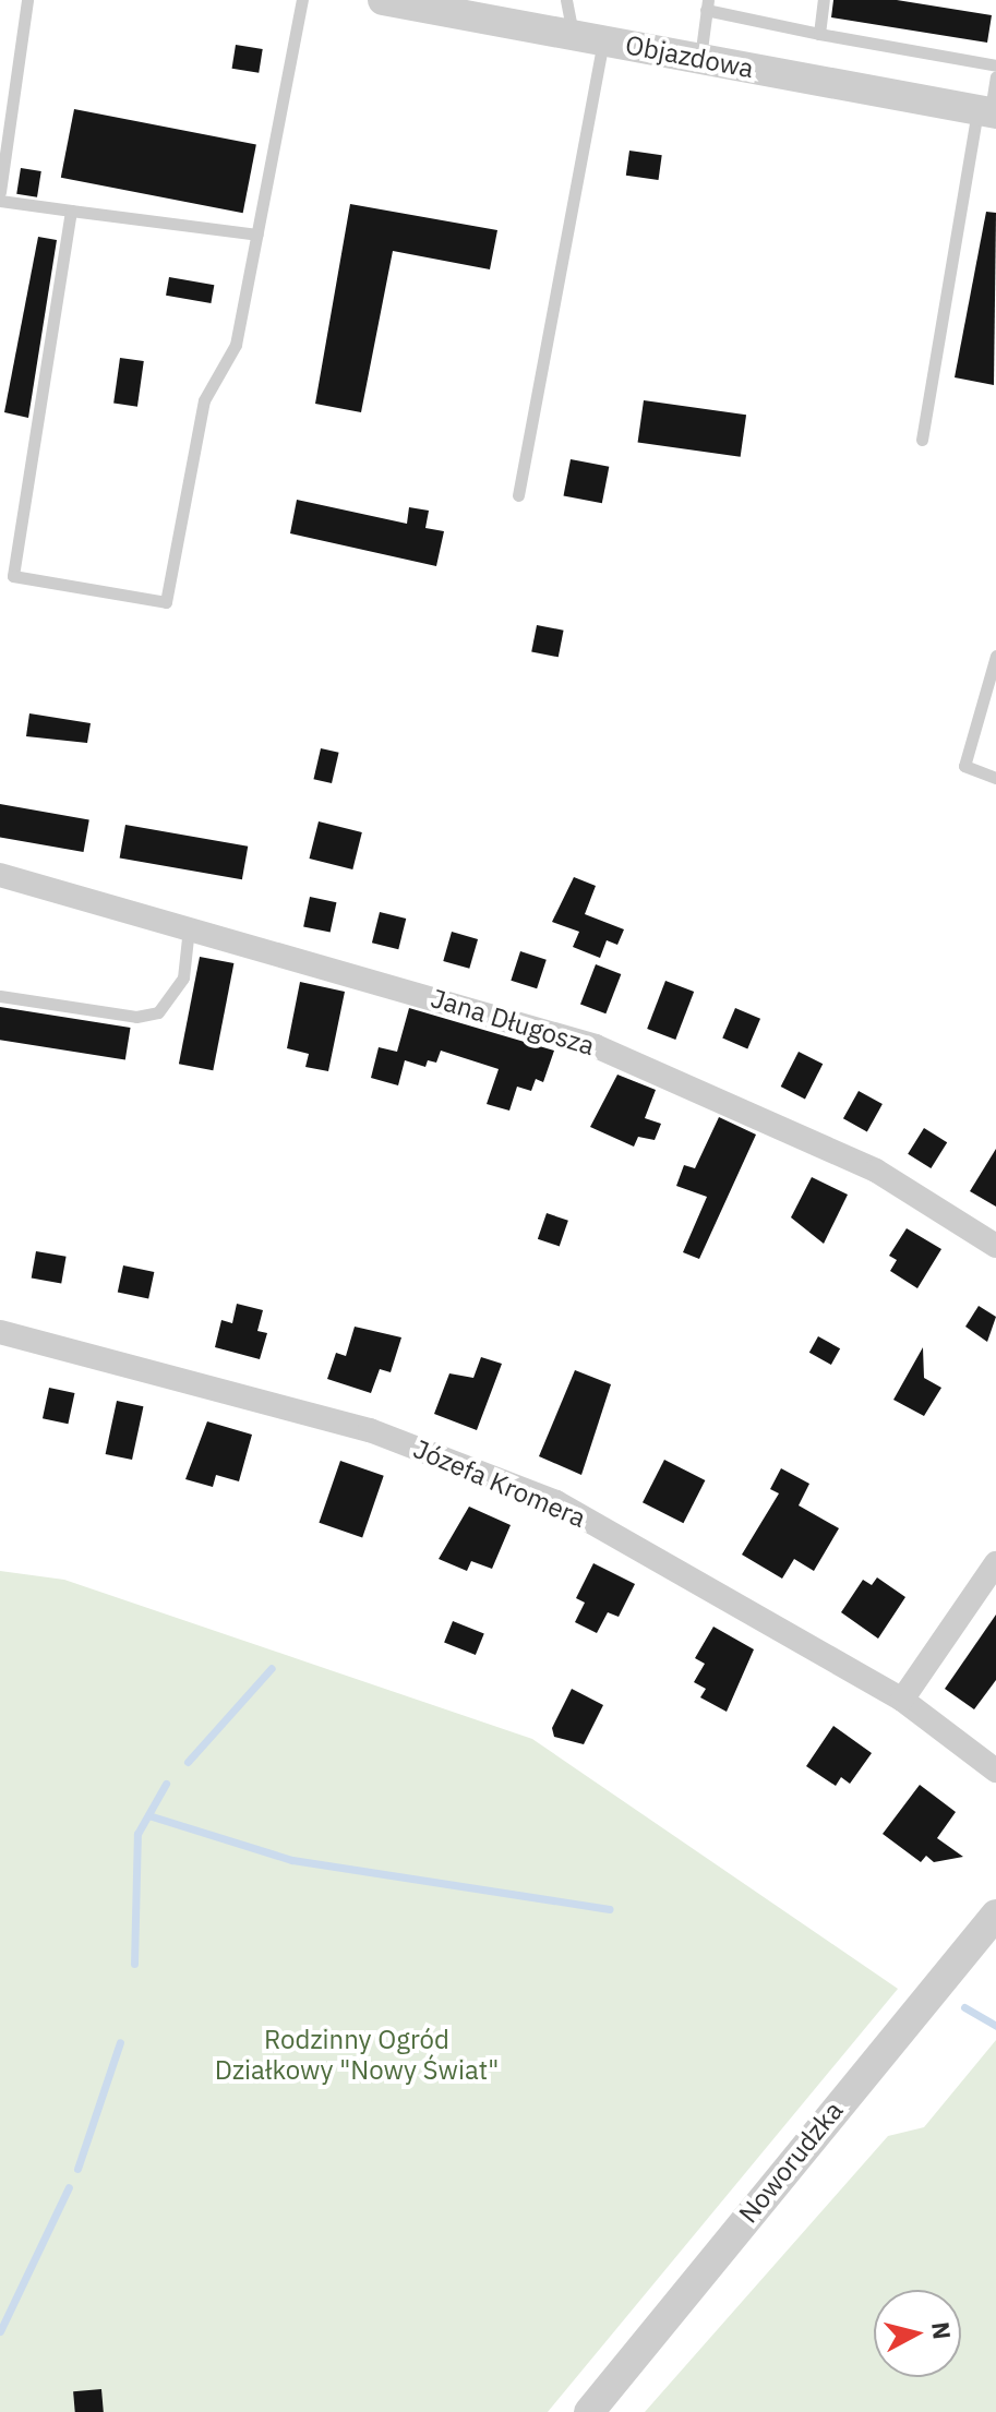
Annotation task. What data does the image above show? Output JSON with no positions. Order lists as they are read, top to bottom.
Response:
{
  "streets": {
    "street": [
      "Objazdowa",
      "Jana Długosza",
      "Józefa Kromera",
      "Noworudzka"
    ]
  },
  "parks": ["Rodzinny Ogród Działkowy \"Nowy Świat\""],
  "north": "right"
}
